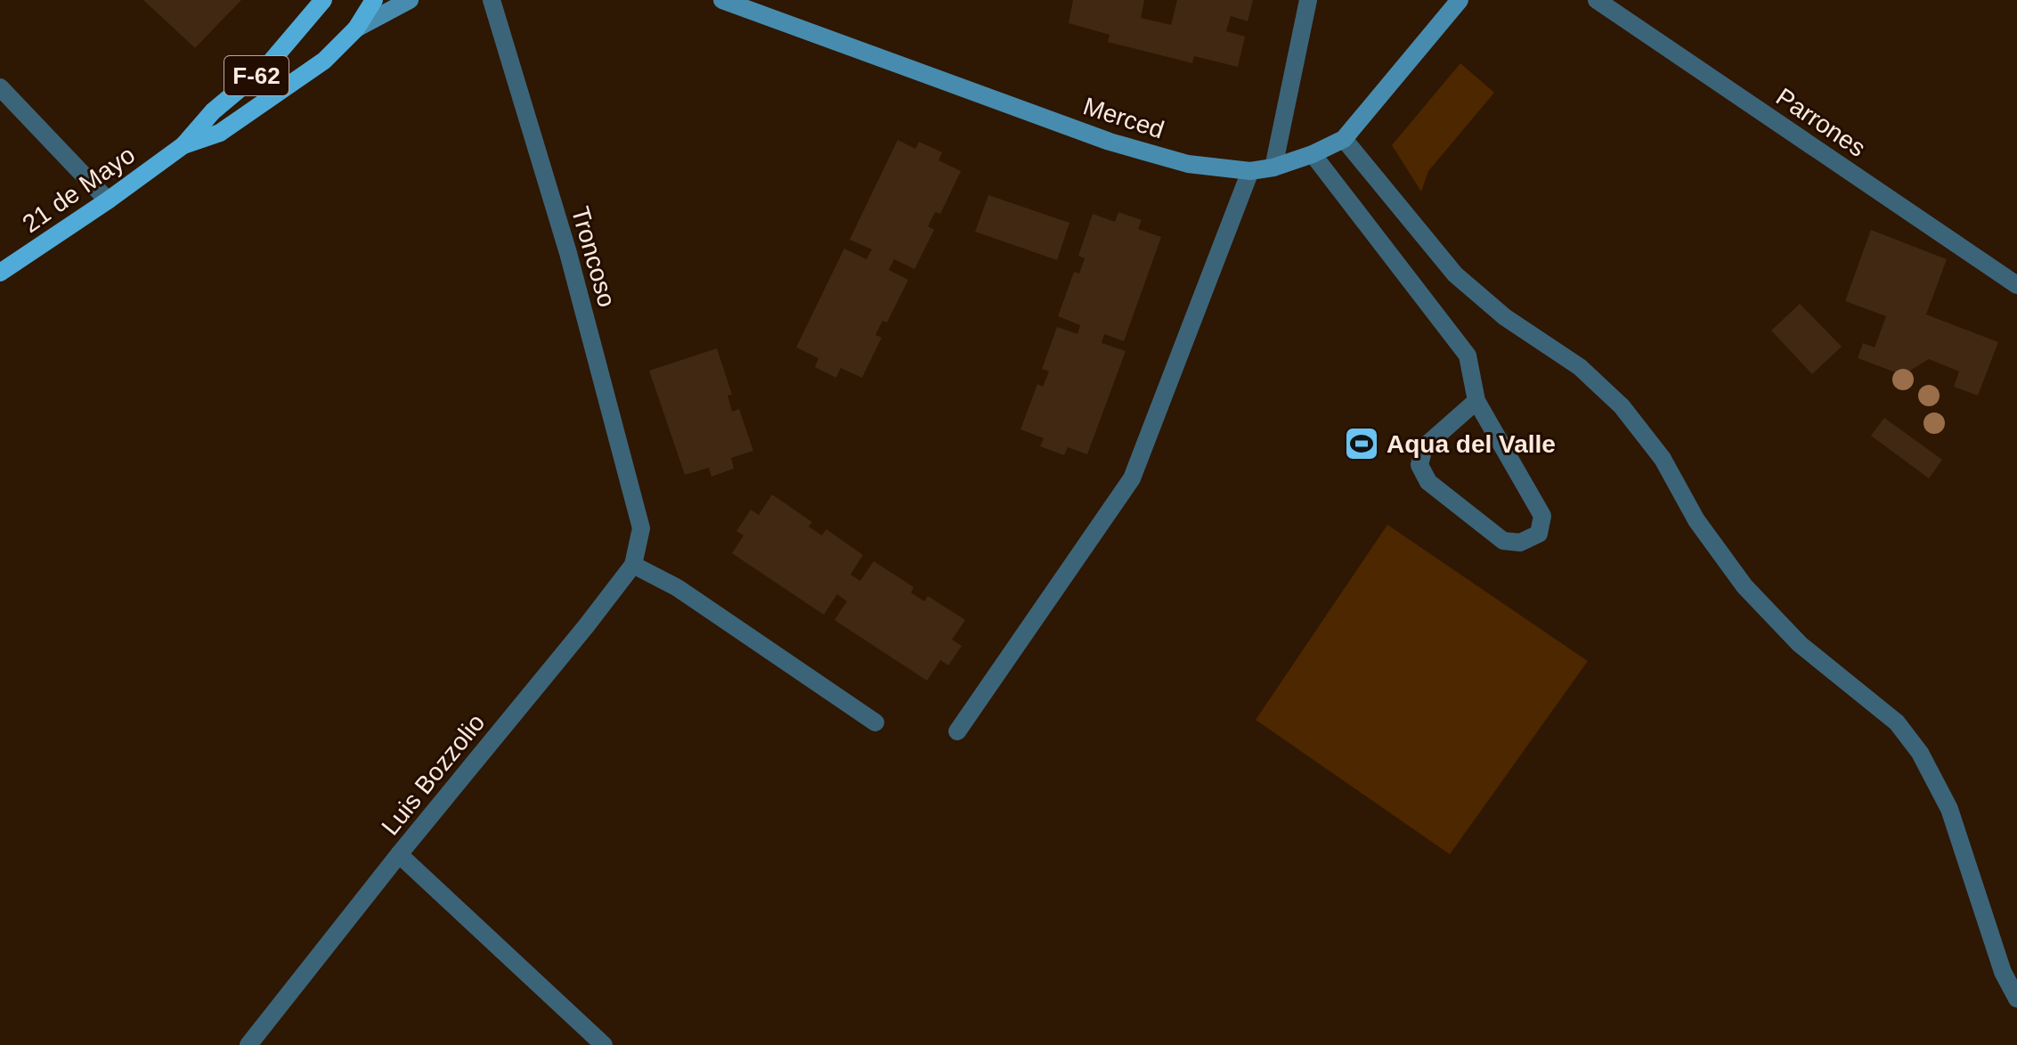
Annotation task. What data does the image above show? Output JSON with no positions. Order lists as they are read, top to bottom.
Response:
{
  "streets": {
    "main road": ["F-62", "Merced", "21 de Mayo"],
    "street": ["Parrones", "Troncoso", "Luis Bozzolio"]
  },
  "crossings": [
    ["Troncoso", "Luis Bozzolio"]
  ],
  "places": {
    "sports": ["Aqua del Valle"]
  }
}
